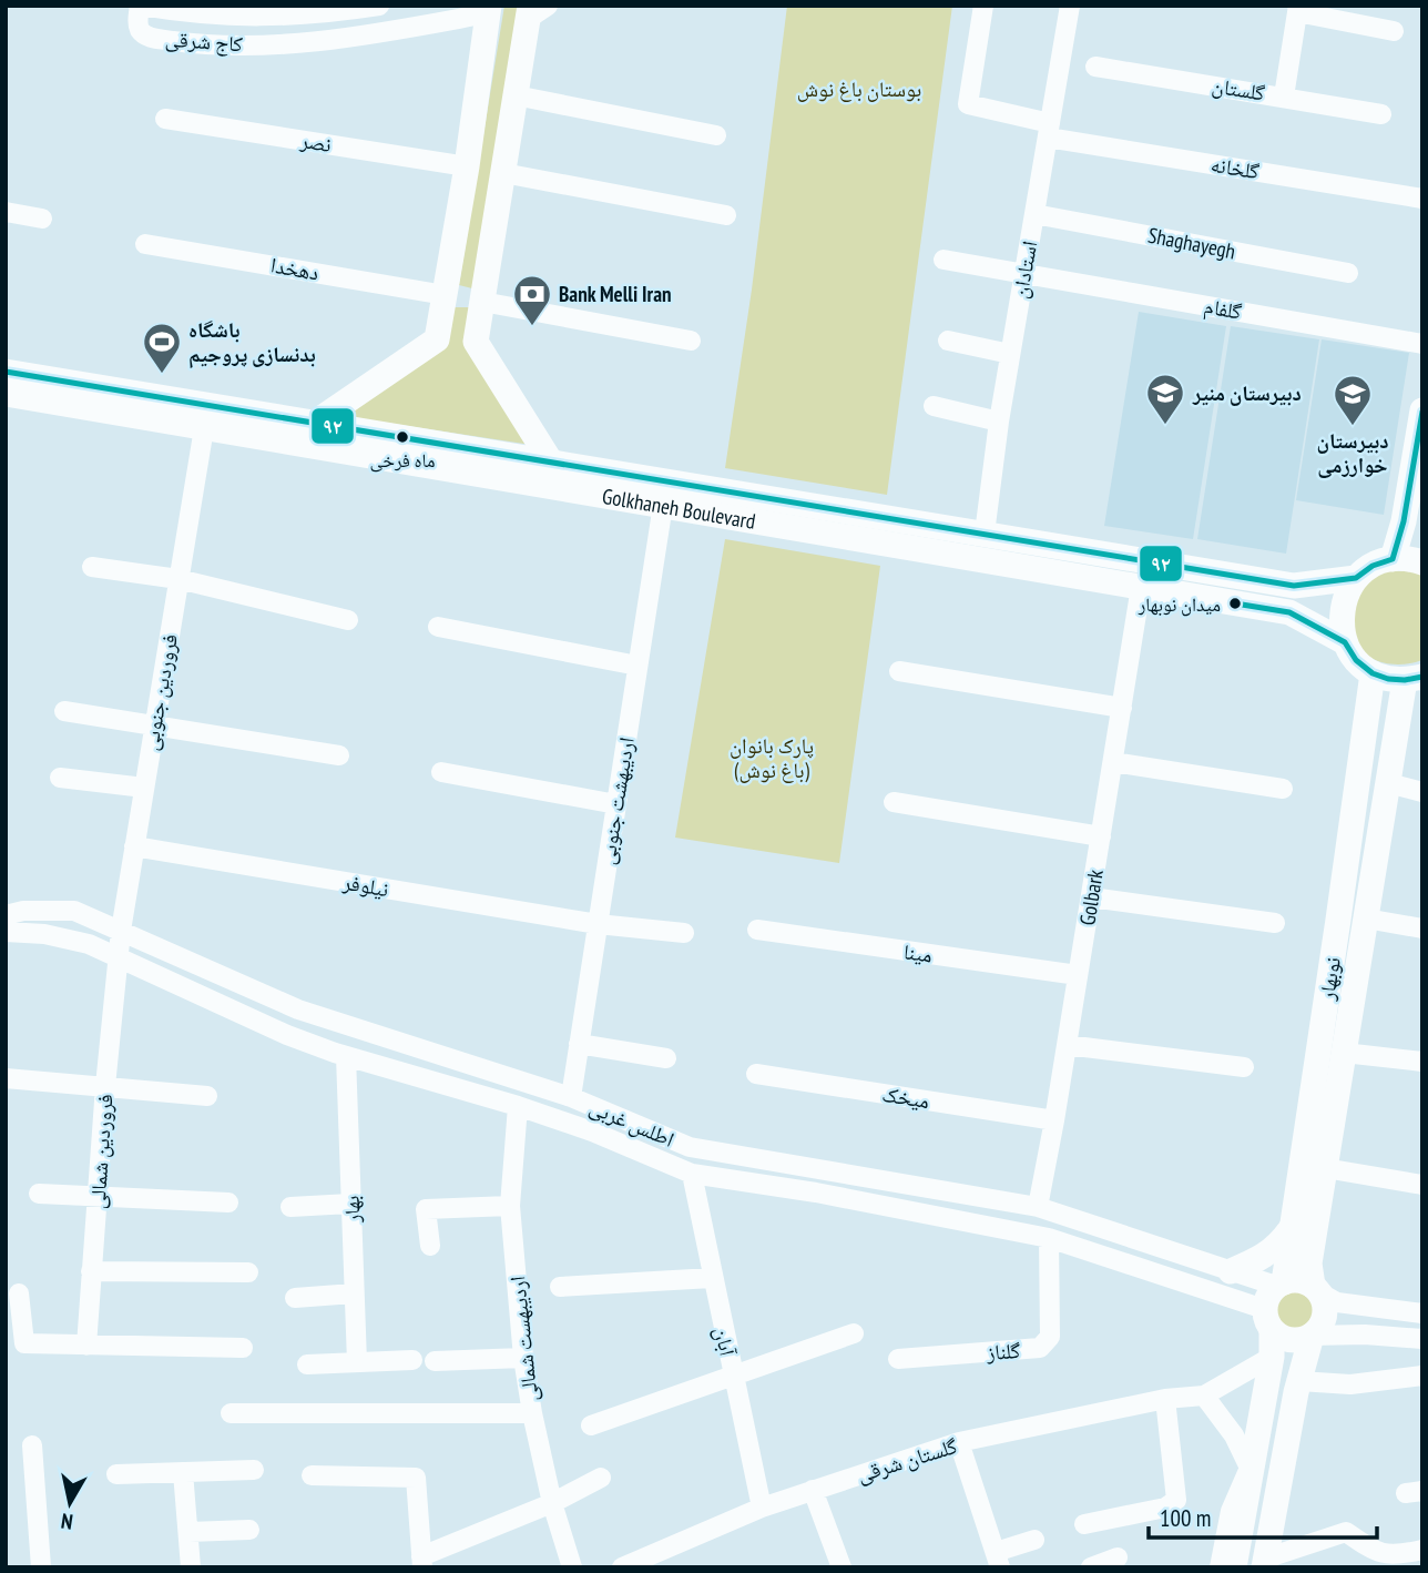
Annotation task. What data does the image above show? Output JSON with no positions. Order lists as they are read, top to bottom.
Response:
{
  "streets": {
    "main road": ["Golkhaneh Boulevard", "نوبهار"],
    "street": [
      "کاج شرقی",
      "گلستان",
      "نصر",
      "گلخانه",
      "Shaghayegh",
      "دهخدا",
      "استادان",
      "گلفام",
      "فروردین جنوبی",
      "اردیبهشت جنوبی",
      "نیلوفر",
      "Golbark",
      "مینا",
      "میخک",
      "اطلس غربی",
      "فروردین شمالی",
      "بهار",
      "اردیبهست شمالی",
      "آبان",
      "گلناز",
      "گلستان شرقی"
    ]
  },
  "crossings": [
    ["گلخانه", "استادان"],
    ["Shaghayegh", "استادان"],
    ["استادان", "گلفام"],
    ["استادان", "Golkhaneh Boulevard"],
    ["Golkhaneh Boulevard", "فروردین جنوبی"],
    ["Golkhaneh Boulevard", "اردیبهشت جنوبی"],
    ["Golkhaneh Boulevard", "Golbark"],
    ["فروردین جنوبی", "نیلوفر"],
    ["فروردین جنوبی", "اطلس غربی"],
    ["فروردین جنوبی", "فروردین شمالی"],
    ["اردیبهشت جنوبی", "نیلوفر"],
    ["اردیبهشت جنوبی", "اطلس غربی"],
    ["Golbark", "مینا"],
    ["Golbark", "میخک"],
    ["Golbark", "اطلس غربی"],
    ["نوبهار", "اطلس غربی"],
    ["نوبهار", "گلستان شرقی"],
    ["اطلس غربی", "فروردین شمالی"],
    ["اطلس غربی", "بهار"],
    ["اطلس غربی", "اردیبهست شمالی"],
    ["اطلس غربی", "آبان"],
    ["اطلس غربی", "گلناز"],
    ["اطلس غربی", "گلستان شرقی"],
    ["آبان", "گلستان شرقی"]
  ],
  "parks": ["بوستان باغ نوش", "پارک بانوان (باغ نوش)"],
  "places": {
    "bank": ["Bank Melli Iran"],
    "sports": ["باشگاه بدنسازی پروجیم"],
    "school or university": ["دبیرستان منیر", "دبیرستان خوارزمی"],
    "other": ["ماه فرخی", "میدان نوبهار"]
  },
  "lines": ["transit line ۹۲"],
  "scale_bar": "100 m",
  "north": "bottom"
}
